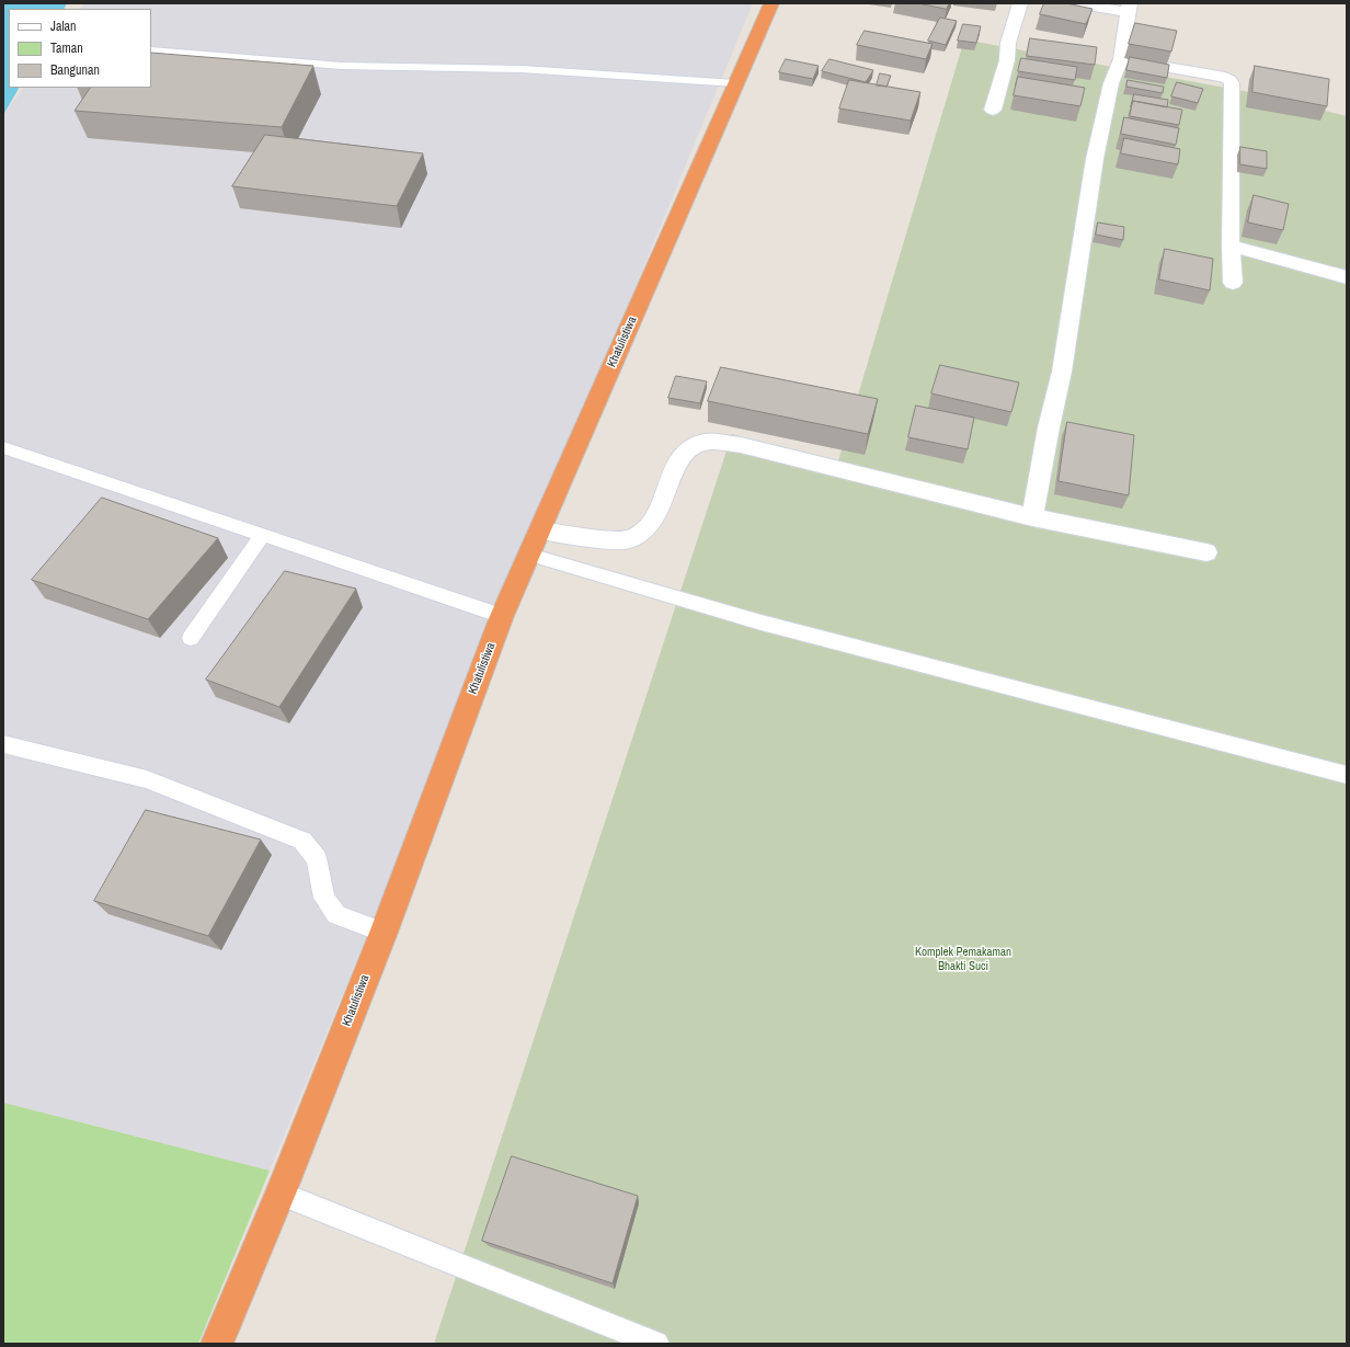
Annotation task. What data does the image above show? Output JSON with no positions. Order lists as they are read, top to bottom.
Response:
{
  "streets": {
    "highway": ["Khatulistiwa"]
  },
  "parks": ["Komplek Pemakaman Bhakti Suci"],
  "legend": ["Jalan", "Taman", "Bangunan"]
}
